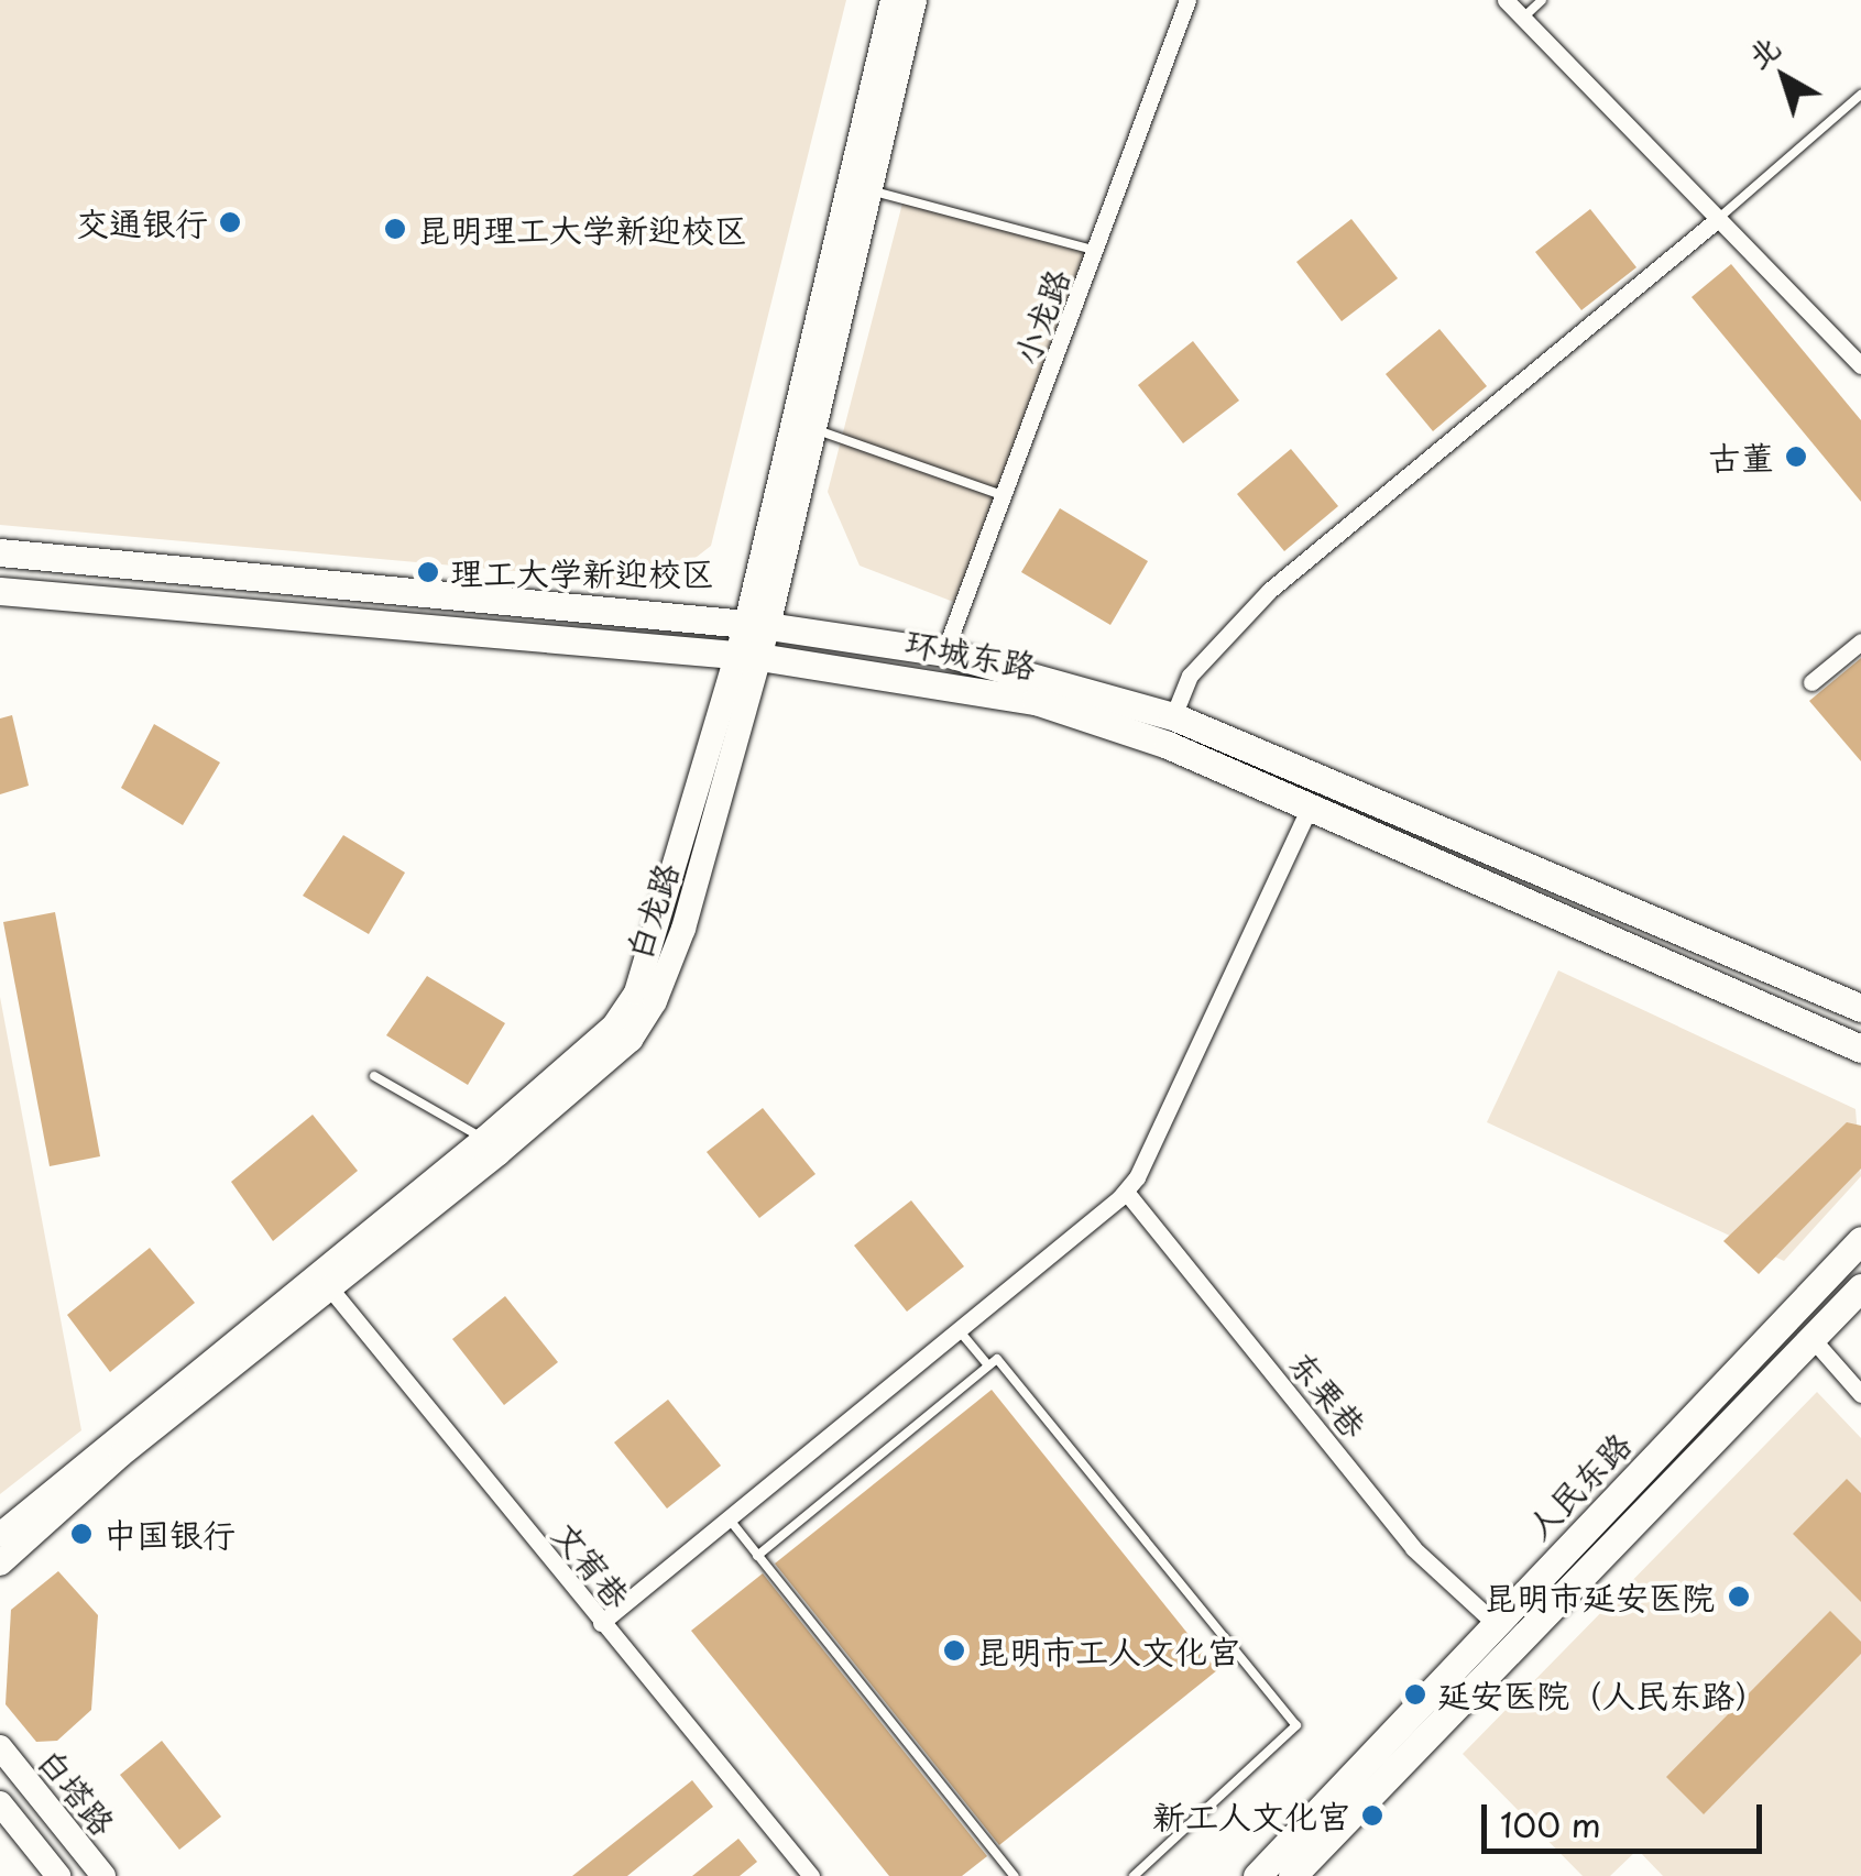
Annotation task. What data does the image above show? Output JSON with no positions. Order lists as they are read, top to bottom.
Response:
{
  "streets": {
    "main road": [
      "环城东路",
      "白龙路",
      "人民东路",
      "白塔路"
    ],
    "street": ["小龙路", "东栗巷", "文宥巷"]
  },
  "crossings": [
    ["小龙路", "环城东路"],
    ["环城东路", "白龙路"],
    ["白龙路", "文宥巷"],
    ["东栗巷", "人民东路"]
  ],
  "places": [
    "交通银行",
    "昆明理工大学新迎校区",
    "古董",
    "理工大学新迎校区",
    "中国银行",
    "昆明市延安医院",
    "昆明市工人文化宫",
    "延安医院（人民东路）",
    "新工人文化宫"
  ],
  "scale_bar": "100 m",
  "north": "top left"
}
